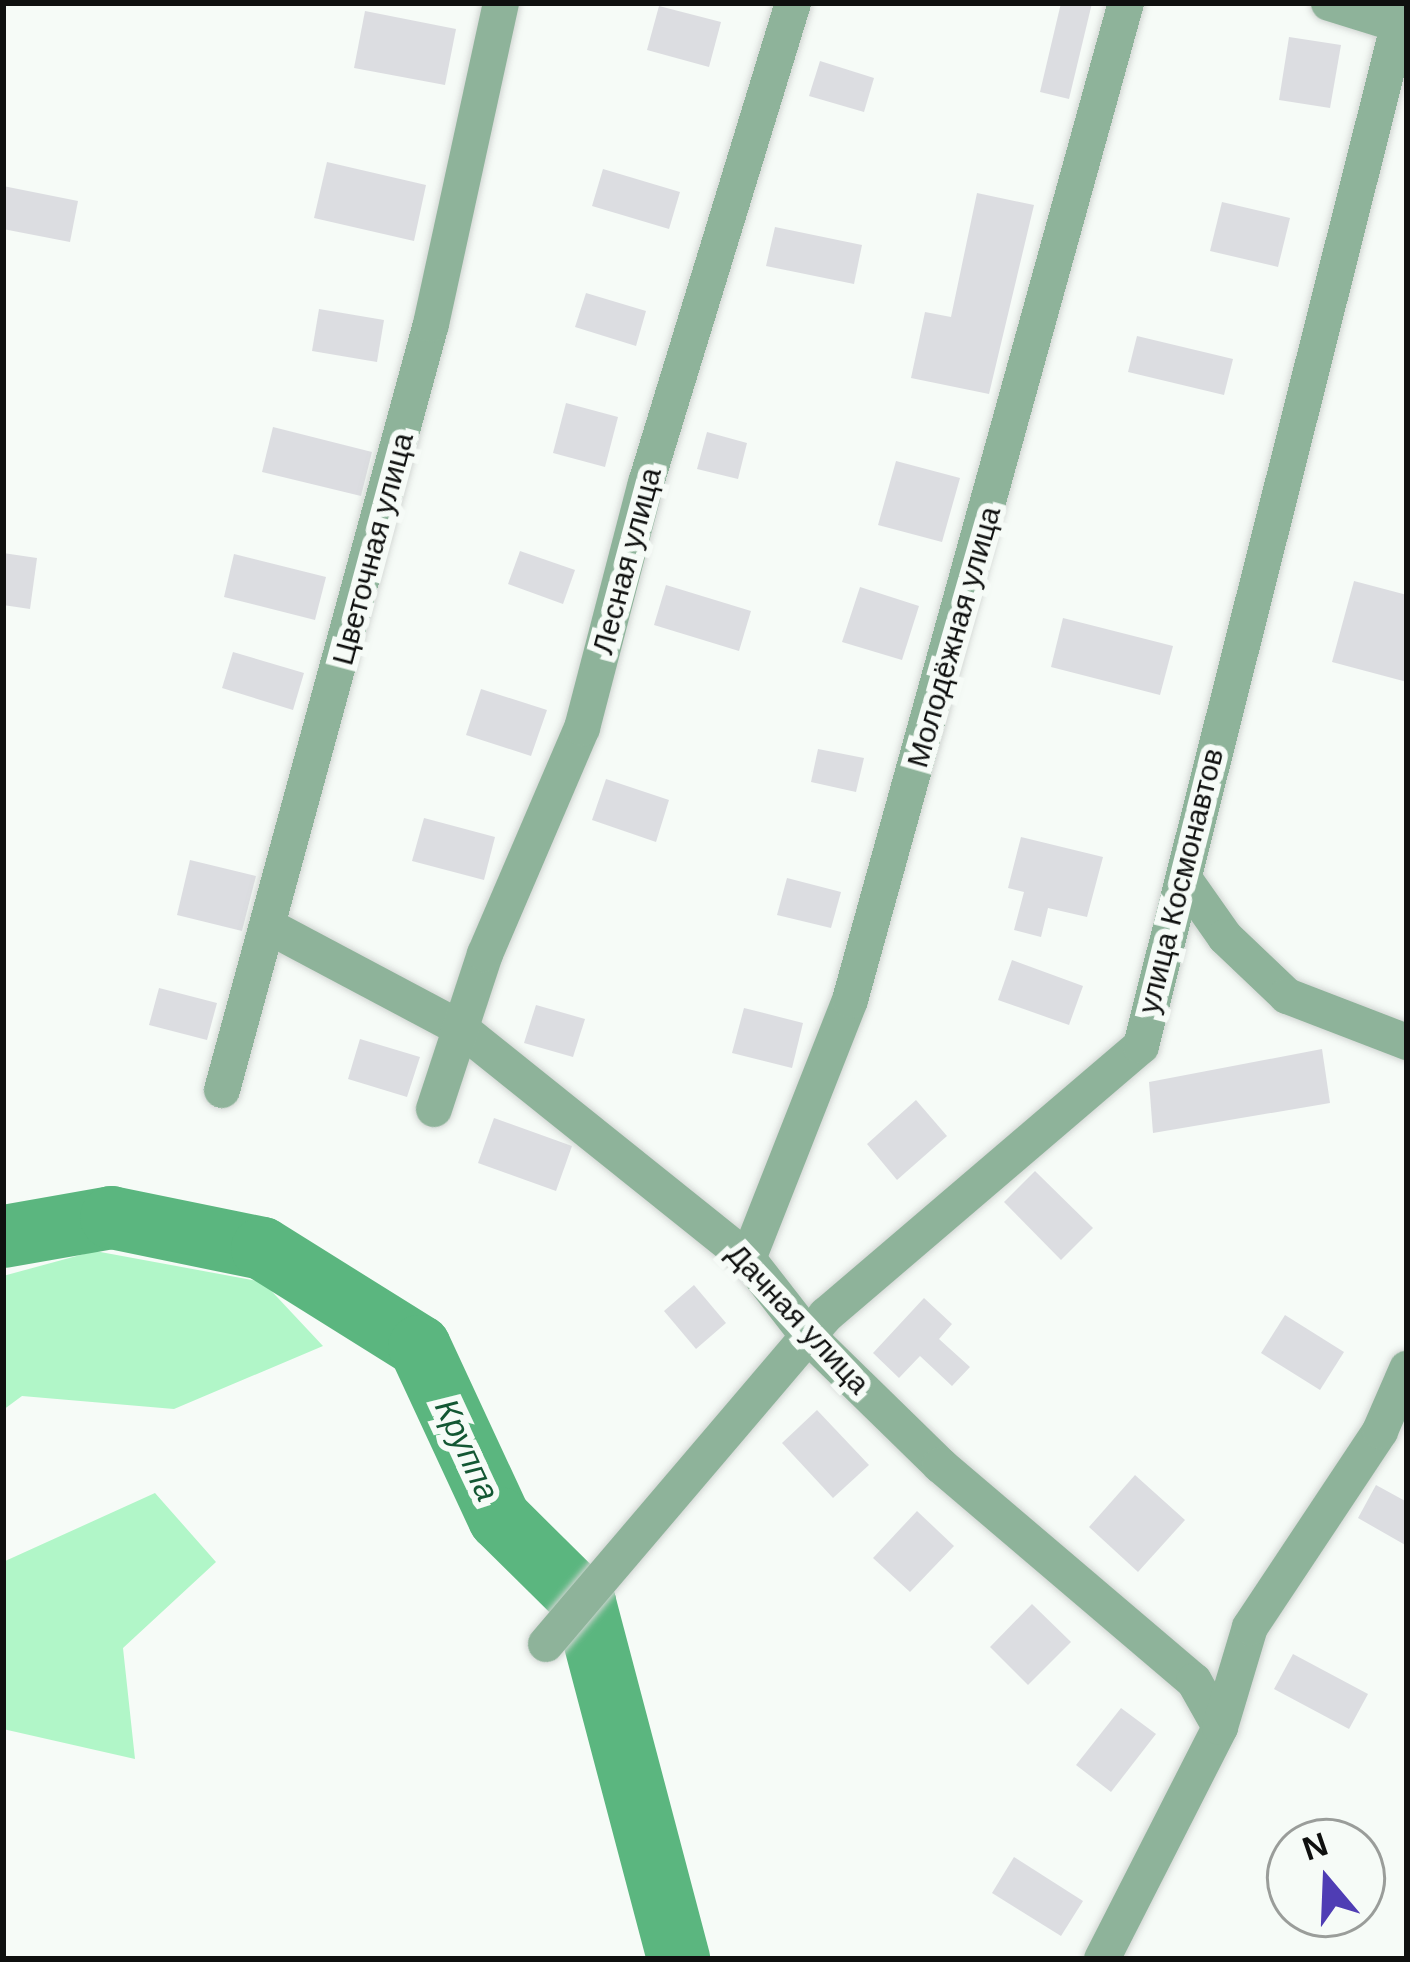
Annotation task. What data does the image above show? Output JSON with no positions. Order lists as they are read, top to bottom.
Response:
{
  "streets": {
    "street": [
      "Цветочная улица",
      "Лесная улица",
      "Молодёжная улица",
      "улица Космонавтов",
      "Дачная улица"
    ]
  },
  "crossings": [
    ["Цветочная улица", "Дачная улица"],
    ["Лесная улица", "Дачная улица"],
    ["Молодёжная улица", "Дачная улица"],
    ["улица Космонавтов", "Дачная улица"]
  ],
  "water": ["Круппа"],
  "north": "top"
}
